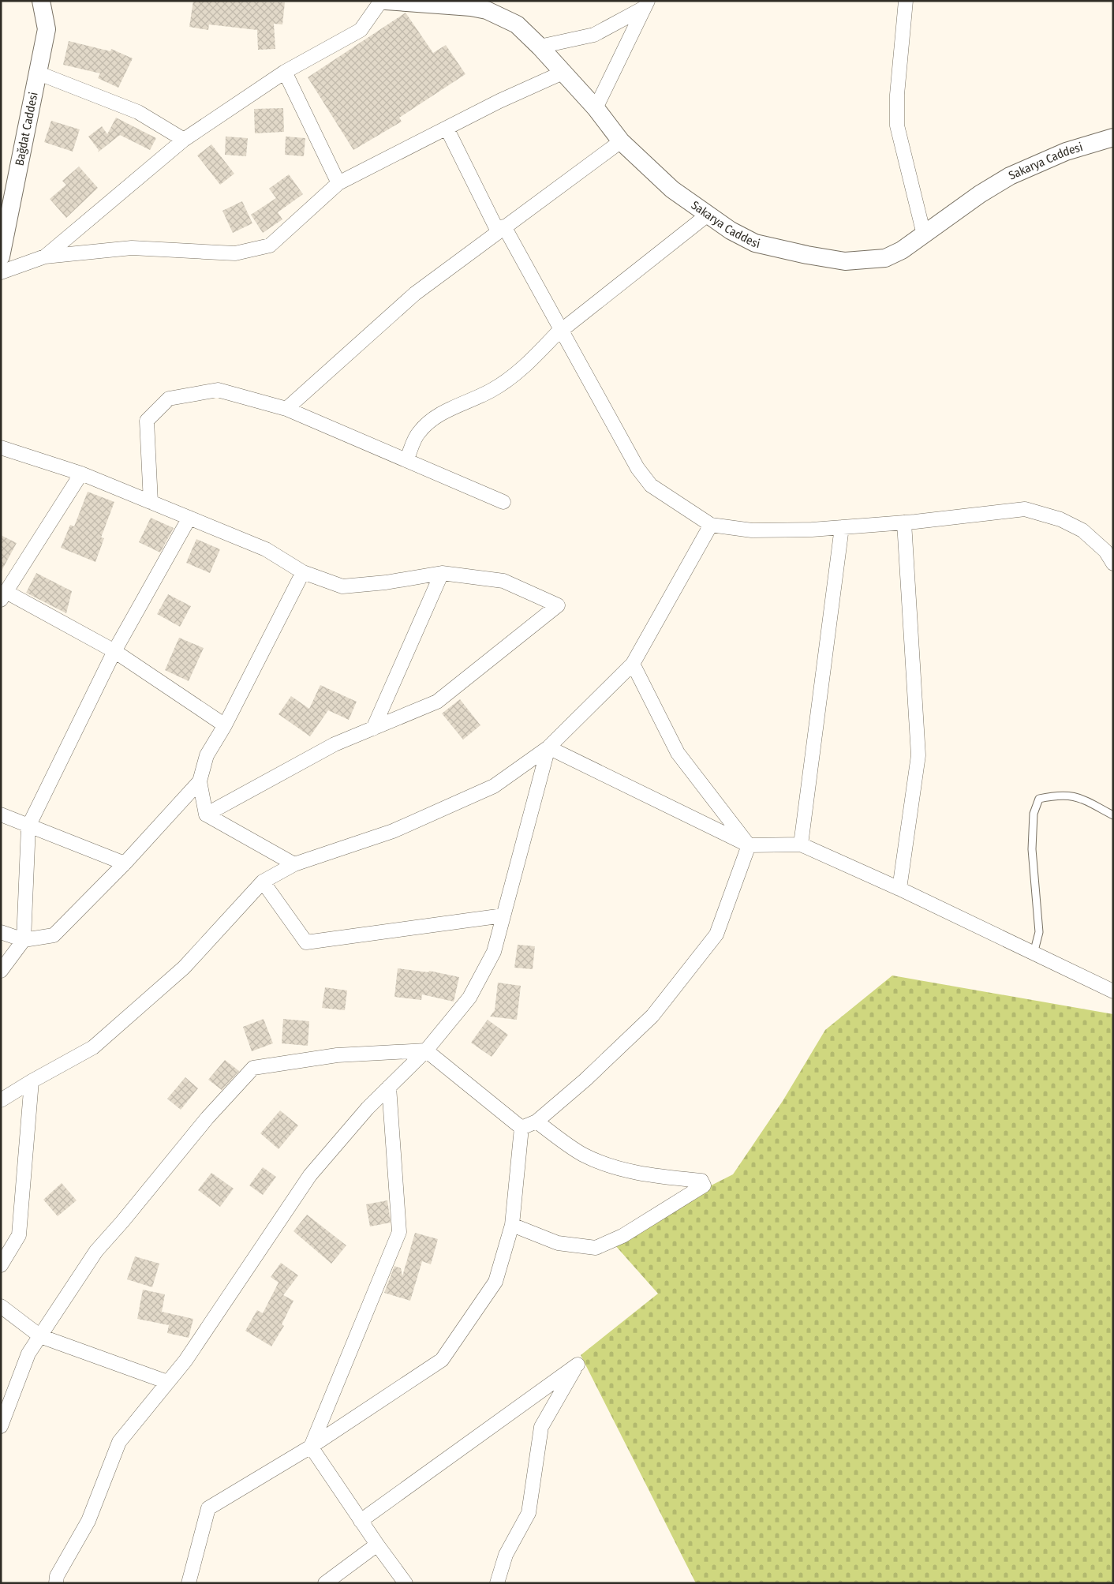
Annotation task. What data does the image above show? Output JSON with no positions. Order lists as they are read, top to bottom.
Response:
{
  "streets": {
    "street": ["Bağdat Caddesi", "Sakarya Caddesi"]
  }
}
